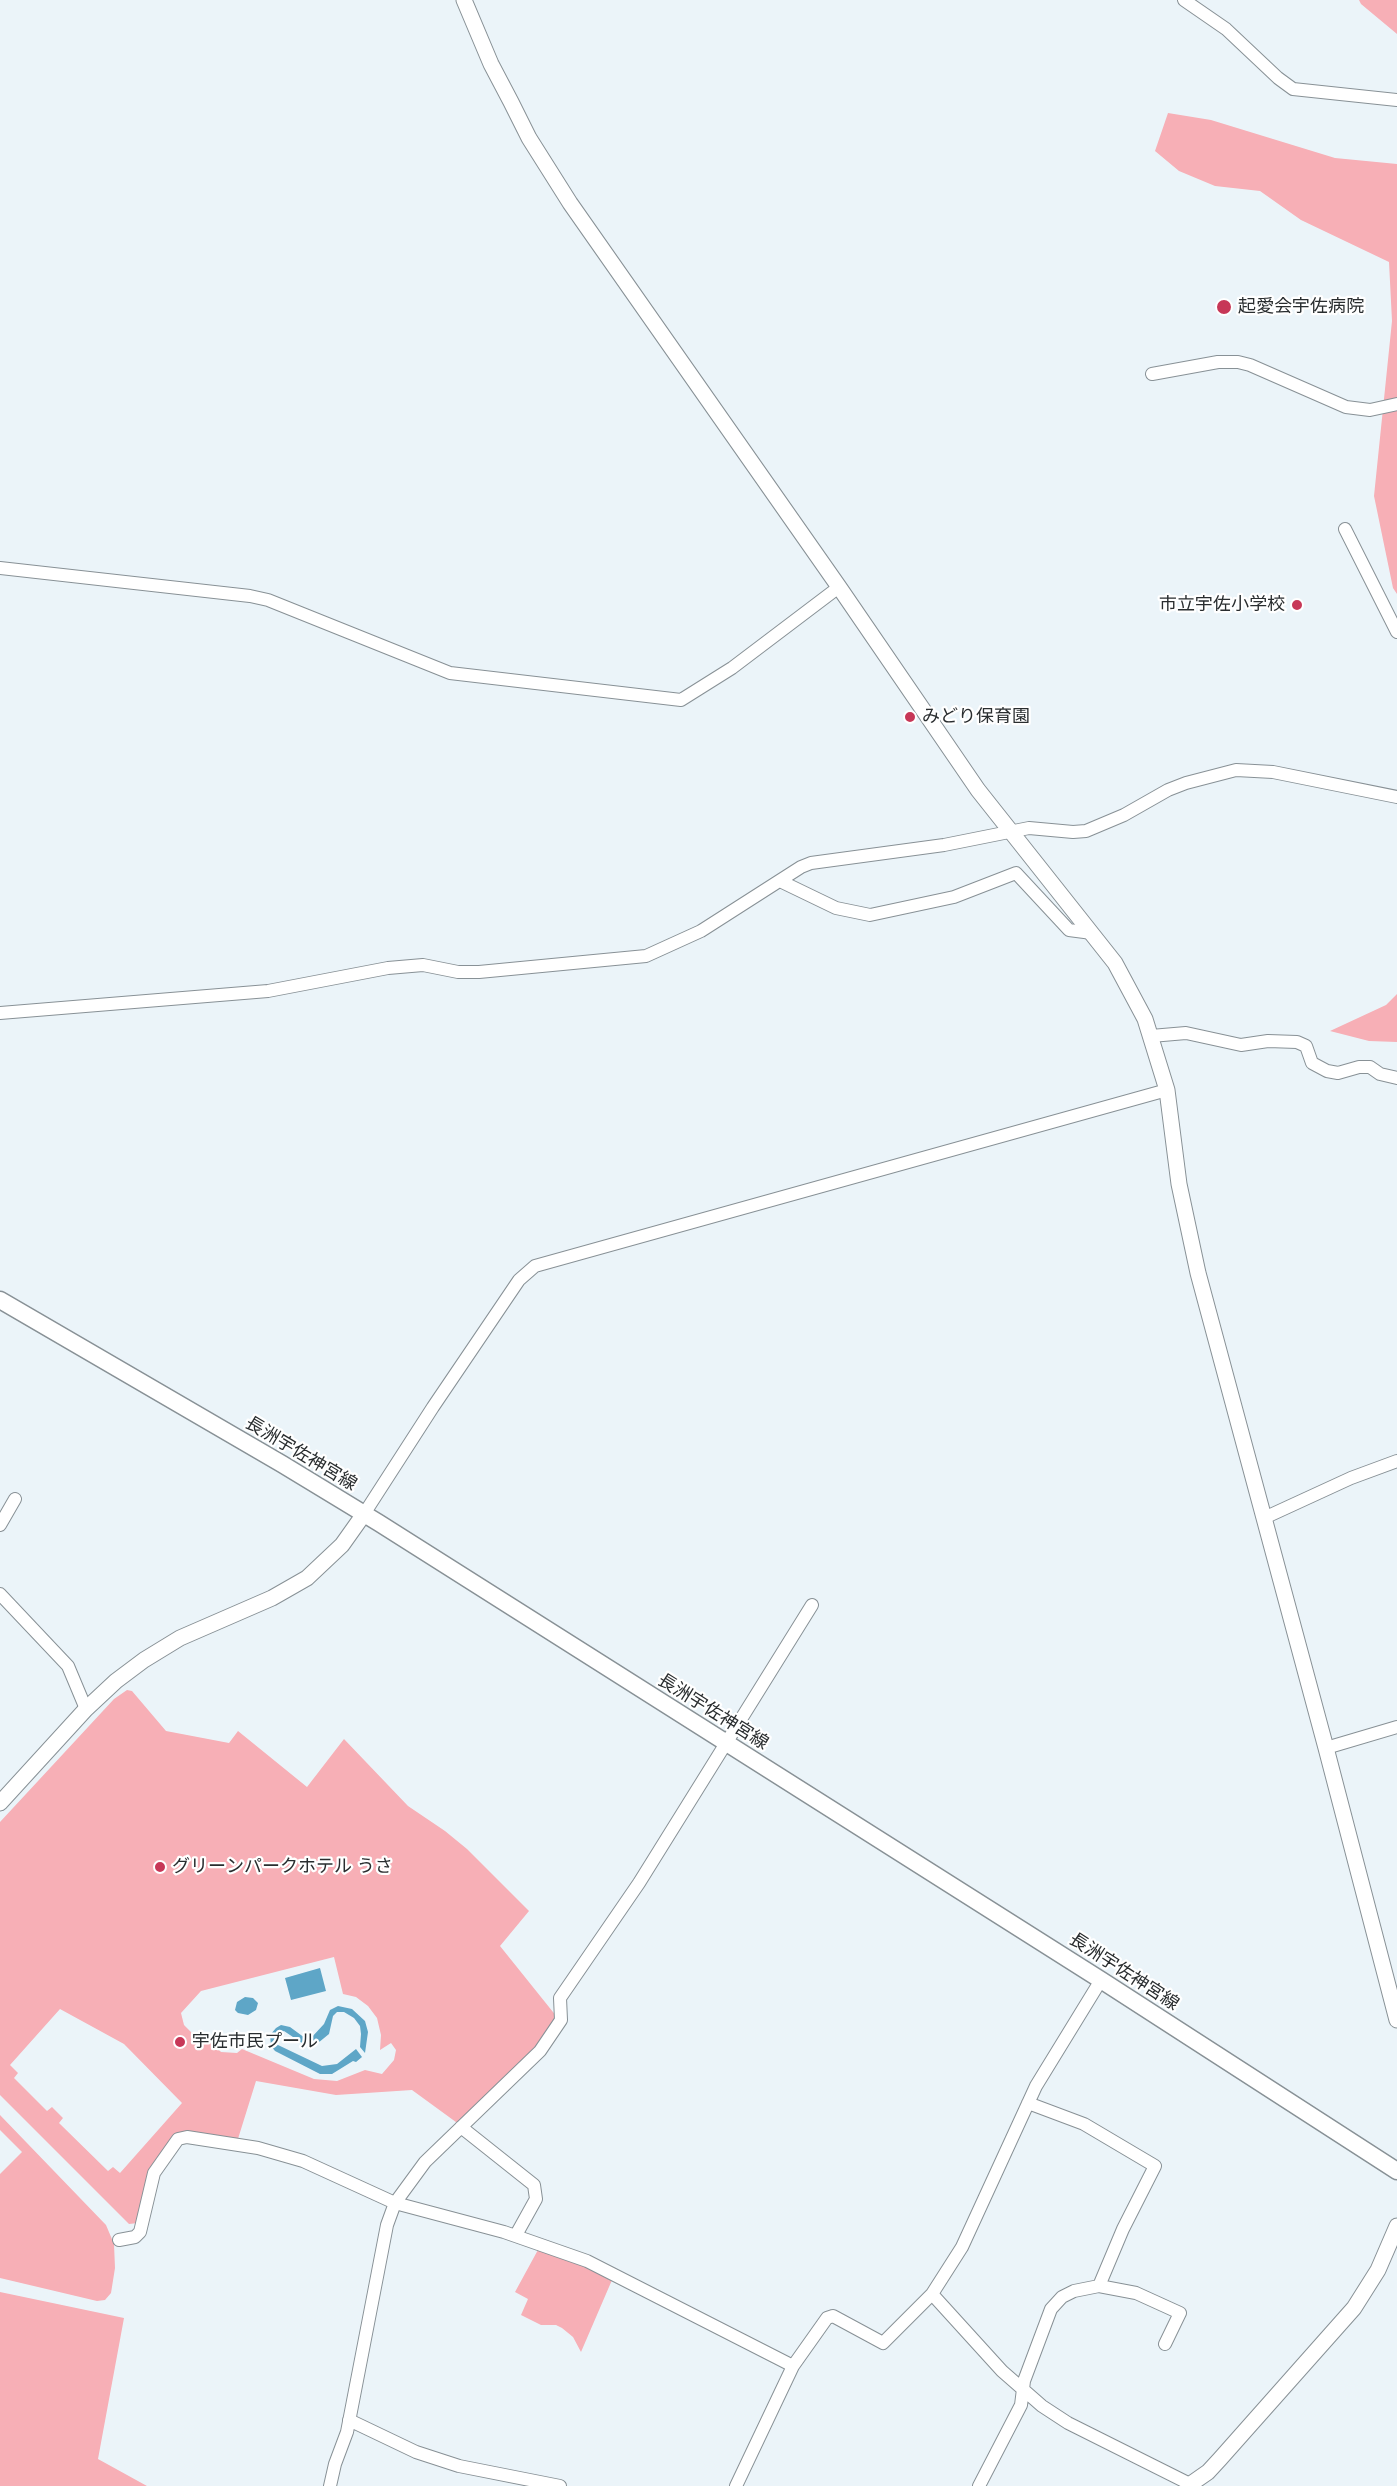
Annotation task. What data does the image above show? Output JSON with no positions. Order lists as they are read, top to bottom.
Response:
{
  "streets": {
    "main road": ["長洲宇佐神宮線"]
  },
  "places": [
    "起愛会宇佐病院",
    "市立宇佐小学校",
    "みどり保育園",
    "グリーンパークホテル うさ",
    "宇佐市民プール"
  ]
}
